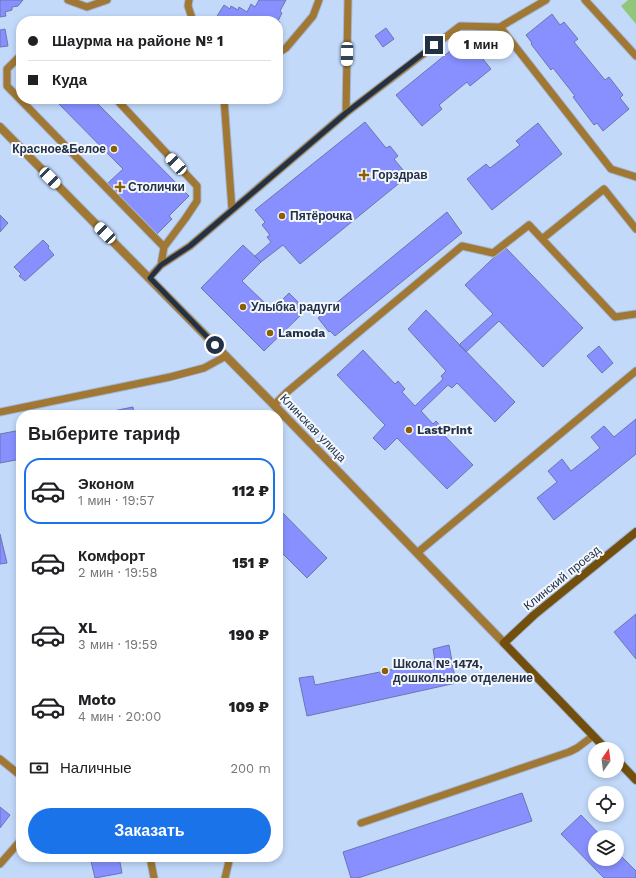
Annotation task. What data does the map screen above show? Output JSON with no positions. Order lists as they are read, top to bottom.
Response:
{
  "streets": {
    "street": ["Клинская улица", "Клинский проезд"]
  },
  "crossings": [
    ["Клинская улица", "Клинский проезд"]
  ],
  "places": {
    "other": [
      "Красное&Белое",
      "Пятёрочка",
      "Улыбка радуги",
      "Lamoda",
      "LastPrint",
      "Школа № 1474, дошкольное отделение"
    ],
    "health": ["Горздрав", "Столички"]
  },
  "north": "top",
  "page": {
    "banner": ["Шаурма на районе № 1", "Куда"],
    "bubble": "1 мин",
    "heading": "Выберите тариф",
    "list": [
      {
        "name": "Эконом",
        "note": "1 мин · 19:57",
        "value": "112 ₽"
      },
      {
        "name": "Комфорт",
        "note": "2 мин · 19:58",
        "value": "151 ₽"
      },
      {
        "name": "XL",
        "note": "3 мин · 19:59",
        "value": "190 ₽"
      },
      {
        "name": "Moto",
        "note": "4 мин · 20:00",
        "value": "109 ₽"
      }
    ],
    "pay": ["Наличные", "200 m"],
    "buttons": "Заказать"
  }
}
